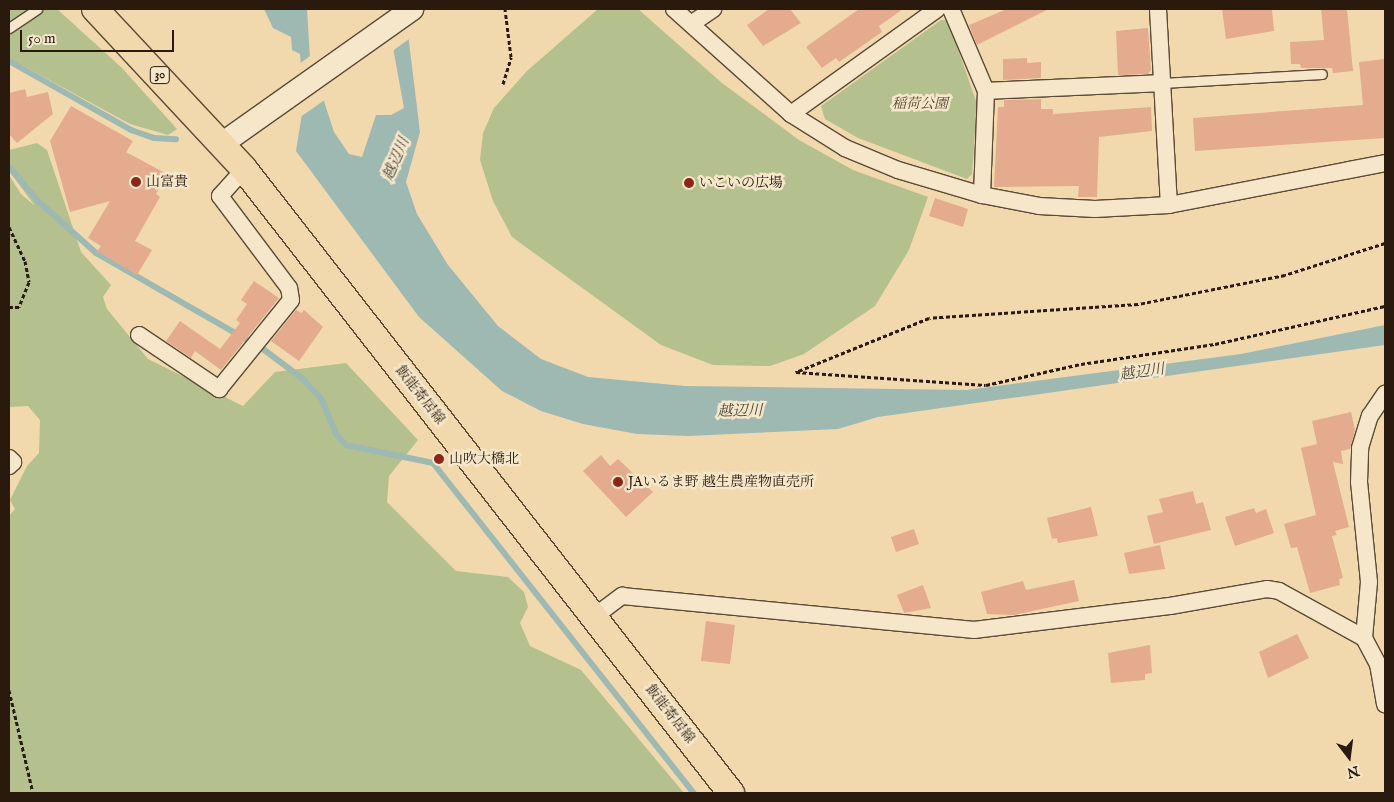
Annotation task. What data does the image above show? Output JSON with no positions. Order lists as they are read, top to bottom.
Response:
{
  "streets": {
    "main road": ["30", "飯能寄居線"]
  },
  "water": ["越辺川"],
  "parks": ["稲荷公園"],
  "places": [
    "山富貴",
    "いこいの広場",
    "山吹大橋北",
    "JAいるま野 越生農産物直売所"
  ],
  "scale_bar": "50 m",
  "north": "bottom"
}
